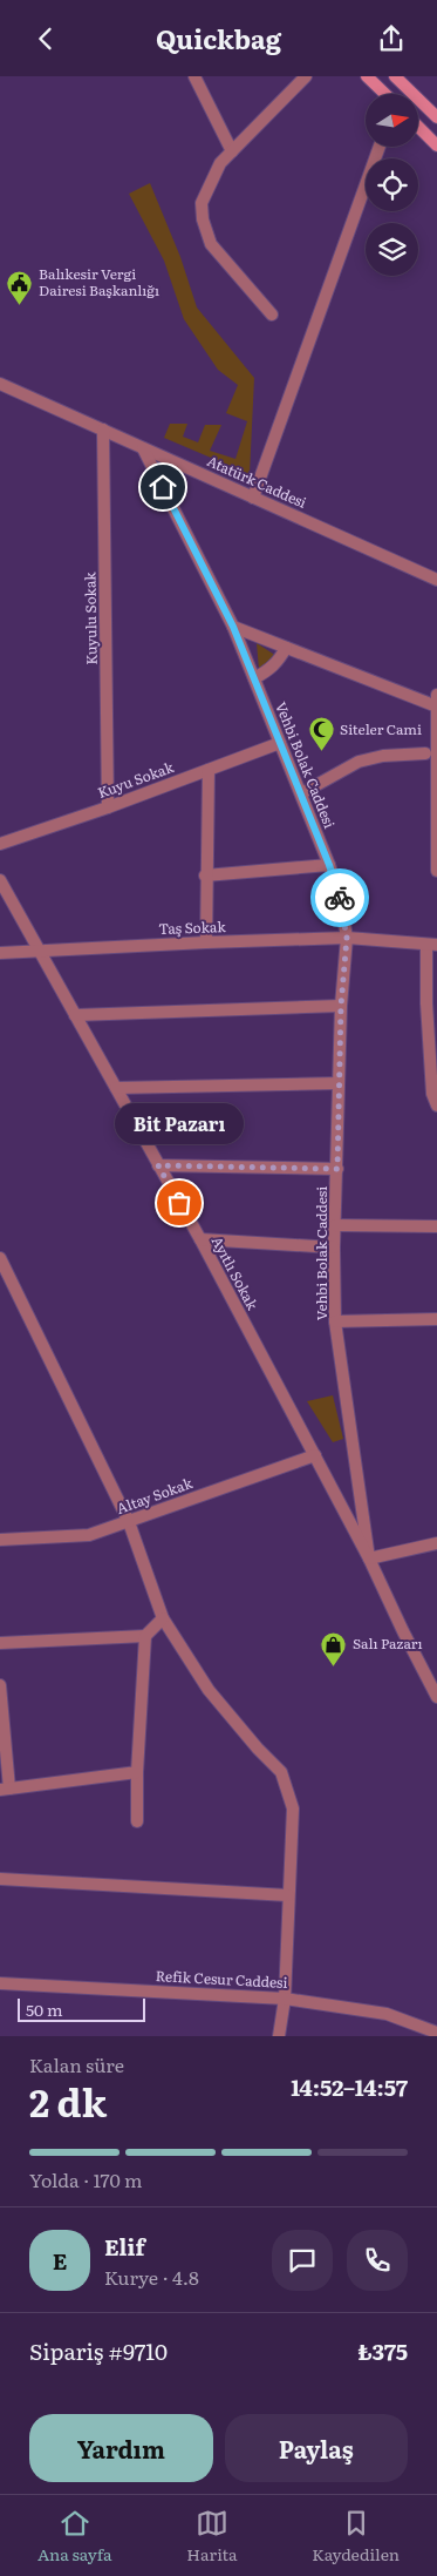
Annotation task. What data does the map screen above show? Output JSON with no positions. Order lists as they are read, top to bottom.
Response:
{
  "streets": {
    "street": [
      "Atatürk Caddesi",
      "Kuyulu Sokak",
      "Vehbi Bolak Caddesi",
      "Kuyu Sokak",
      "Taş Sokak",
      "Ayıtlı Sokak",
      "Altay Sokak",
      "Refik Cesur Caddesi"
    ]
  },
  "crossings": [
    ["Atatürk Caddesi", "Kuyulu Sokak"],
    ["Atatürk Caddesi", "Vehbi Bolak Caddesi"],
    ["Kuyulu Sokak", "Kuyu Sokak"],
    ["Vehbi Bolak Caddesi", "Kuyu Sokak"],
    ["Vehbi Bolak Caddesi", "Taş Sokak"],
    ["Vehbi Bolak Caddesi", "Ayıtlı Sokak"],
    ["Taş Sokak", "Ayıtlı Sokak"],
    ["Ayıtlı Sokak", "Altay Sokak"]
  ],
  "places": {
    "public building": ["Balıkesir Vergi Dairesi Başkanlığı"],
    "mosque": ["Siteler Cami"],
    "other": ["Bit Pazarı"],
    "shop": ["Salı Pazarı"]
  },
  "scale_bar": "50 m",
  "north": "right",
  "page": {
    "header": "Quickbag",
    "bubble": "Bit Pazarı",
    "scale": "50 m",
    "heading": ["2 dk", "Kalan süre", "14:52–14:57"],
    "panel": [
      "Elif",
      "Kurye · 4.8",
      "Sipariş #9710",
      "₺375"
    ],
    "bar": "Yolda · 170 m",
    "round": "E",
    "buttons": ["Yardım", "Paylaş"],
    "tabs": ["Ana sayfa", "Harita", "Kaydedilen"]
  }
}
